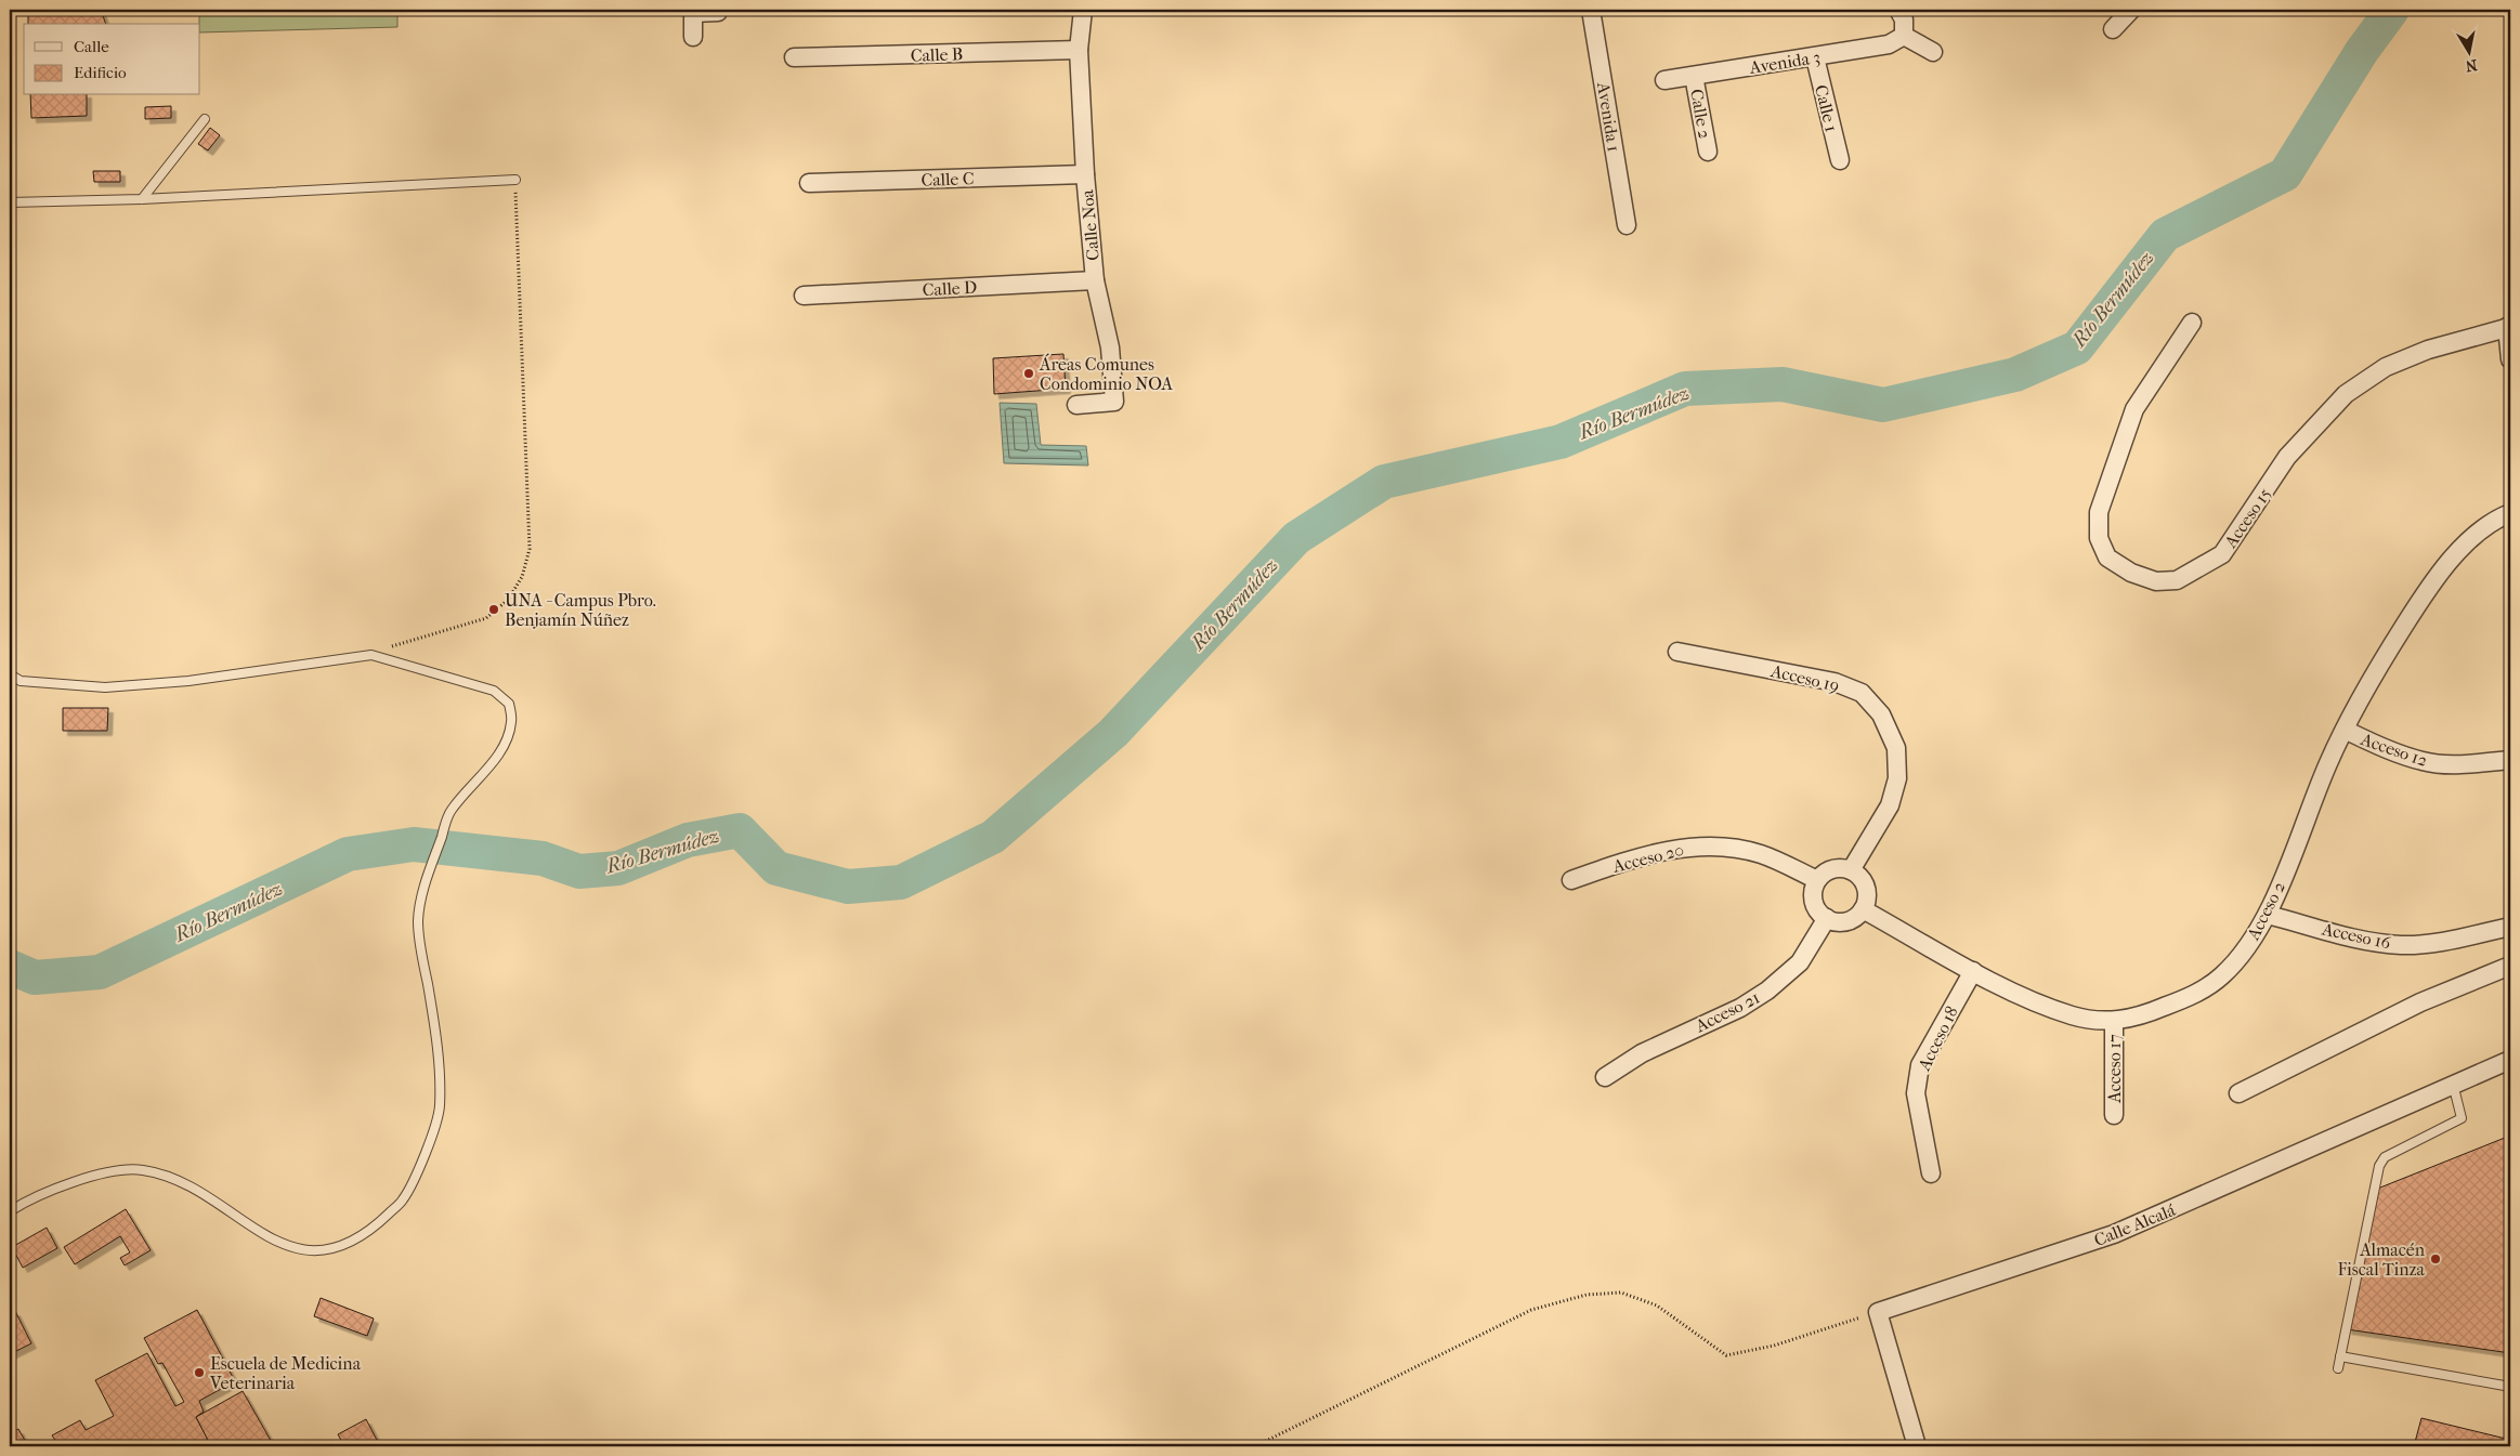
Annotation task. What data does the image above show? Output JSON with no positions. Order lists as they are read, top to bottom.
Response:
{
  "streets": {
    "street": [
      "Calle B",
      "Avenida 3",
      "Calle 1",
      "Calle 2",
      "Avenida 1",
      "Calle C",
      "Calle Noa",
      "Calle D",
      "Acceso 15",
      "Acceso 19",
      "Acceso 12",
      "Acceso 20",
      "Acceso 2",
      "Acceso 16",
      "Acceso 21",
      "Acceso 18",
      "Acceso 17",
      "Calle Alcalá"
    ]
  },
  "crossings": [
    ["Calle B", "Calle Noa"],
    ["Avenida 3", "Calle 1"],
    ["Avenida 3", "Calle 2"],
    ["Calle C", "Calle Noa"],
    ["Calle Noa", "Calle D"],
    ["Acceso 19", "Acceso 20"],
    ["Acceso 19", "Acceso 2"],
    ["Acceso 19", "Acceso 21"],
    ["Acceso 12", "Acceso 2"],
    ["Acceso 20", "Acceso 2"],
    ["Acceso 20", "Acceso 21"],
    ["Acceso 2", "Acceso 16"],
    ["Acceso 2", "Acceso 21"],
    ["Acceso 2", "Acceso 18"],
    ["Acceso 2", "Acceso 17"]
  ],
  "water": ["Río Bermúdez"],
  "places": [
    "Áreas Comunes Condominio NOA",
    "UNA - Campus Pbro. Benjamín Núñez",
    "Almacén Fiscal Tinza",
    "Escuela de Medicina Veterinaria"
  ],
  "legend": ["Calle", "Edificio"],
  "north": "bottom"
}
